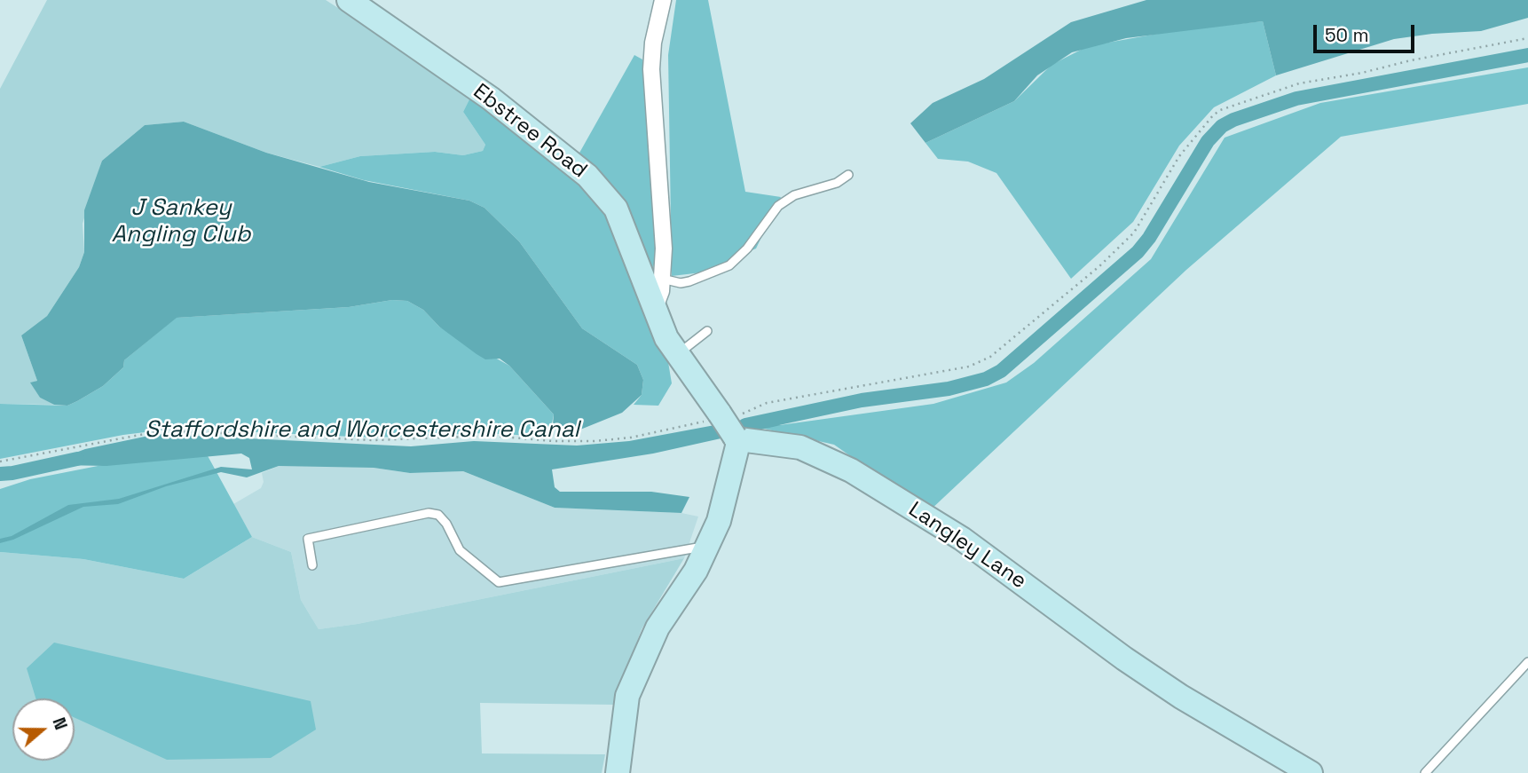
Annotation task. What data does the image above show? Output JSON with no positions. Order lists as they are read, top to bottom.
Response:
{
  "streets": {
    "street": ["Ebstree Road", "Langley Lane"]
  },
  "water": ["J Sankey Angling Club", "Staffordshire and Worcestershire Canal"],
  "scale_bar": "50 m",
  "north": "right"
}
